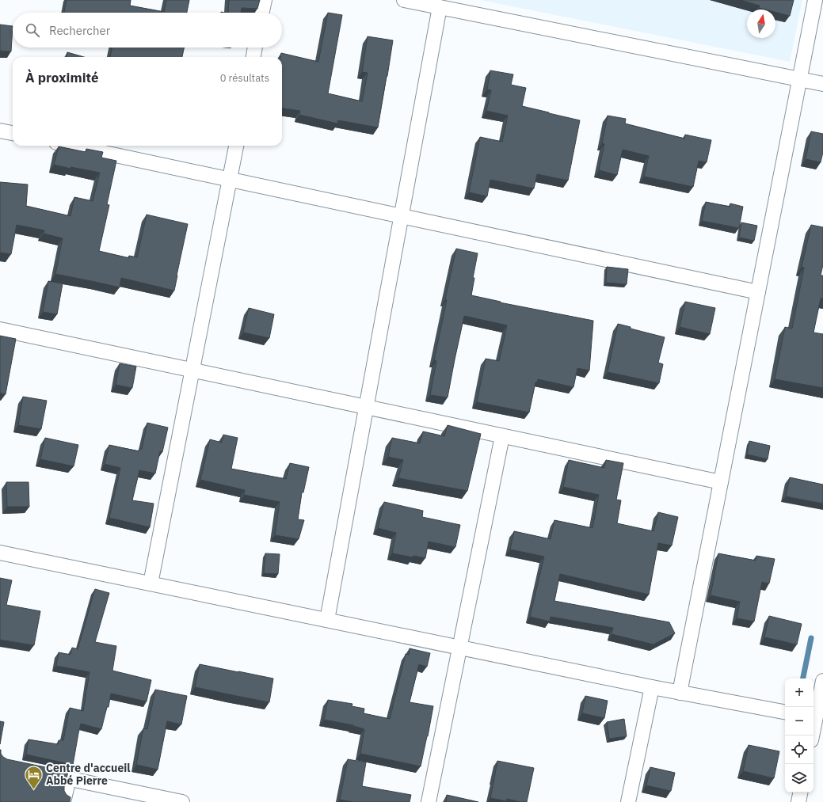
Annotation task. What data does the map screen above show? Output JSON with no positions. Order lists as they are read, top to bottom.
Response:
{
  "places": {
    "hotel": ["Centre d'accueil Abbé Pierre"]
  },
  "north": "top",
  "page": {
    "search": "Rechercher",
    "heading": ["À proximité", "0 résultats"],
    "map_buttons": ["+", "−"]
  }
}
